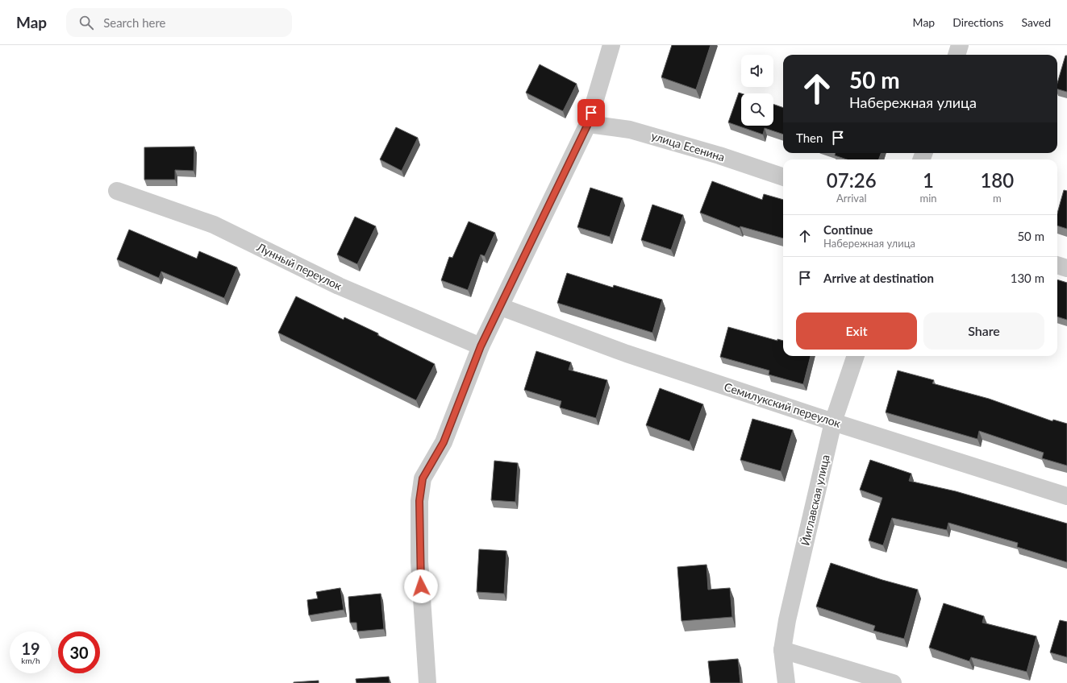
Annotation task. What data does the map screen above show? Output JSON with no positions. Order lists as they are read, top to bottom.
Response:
{
  "streets": {
    "street": [
      "улица Есенина",
      "Лунный переулок",
      "Семилукский переулок",
      "Йиглавская улица"
    ]
  },
  "crossings": [
    ["Семилукский переулок", "Йиглавская улица"]
  ],
  "page": {
    "header": "Map",
    "search": "Search here",
    "nav": ["Map", "Directions", "Saved"],
    "turn": ["50 m", "Набережная улица"],
    "then": "Then",
    "eta": [
      "07:26",
      "Arrival",
      "1",
      "min",
      "180",
      "m"
    ],
    "list": [
      {
        "name": "Continue",
        "note": "Набережная улица",
        "value": "50 m"
      },
      {
        "name": "Arrive at destination",
        "value": "130 m"
      }
    ],
    "buttons": ["Exit", "Share"],
    "speed": "19 km/h",
    "limit": "30"
  }
}
